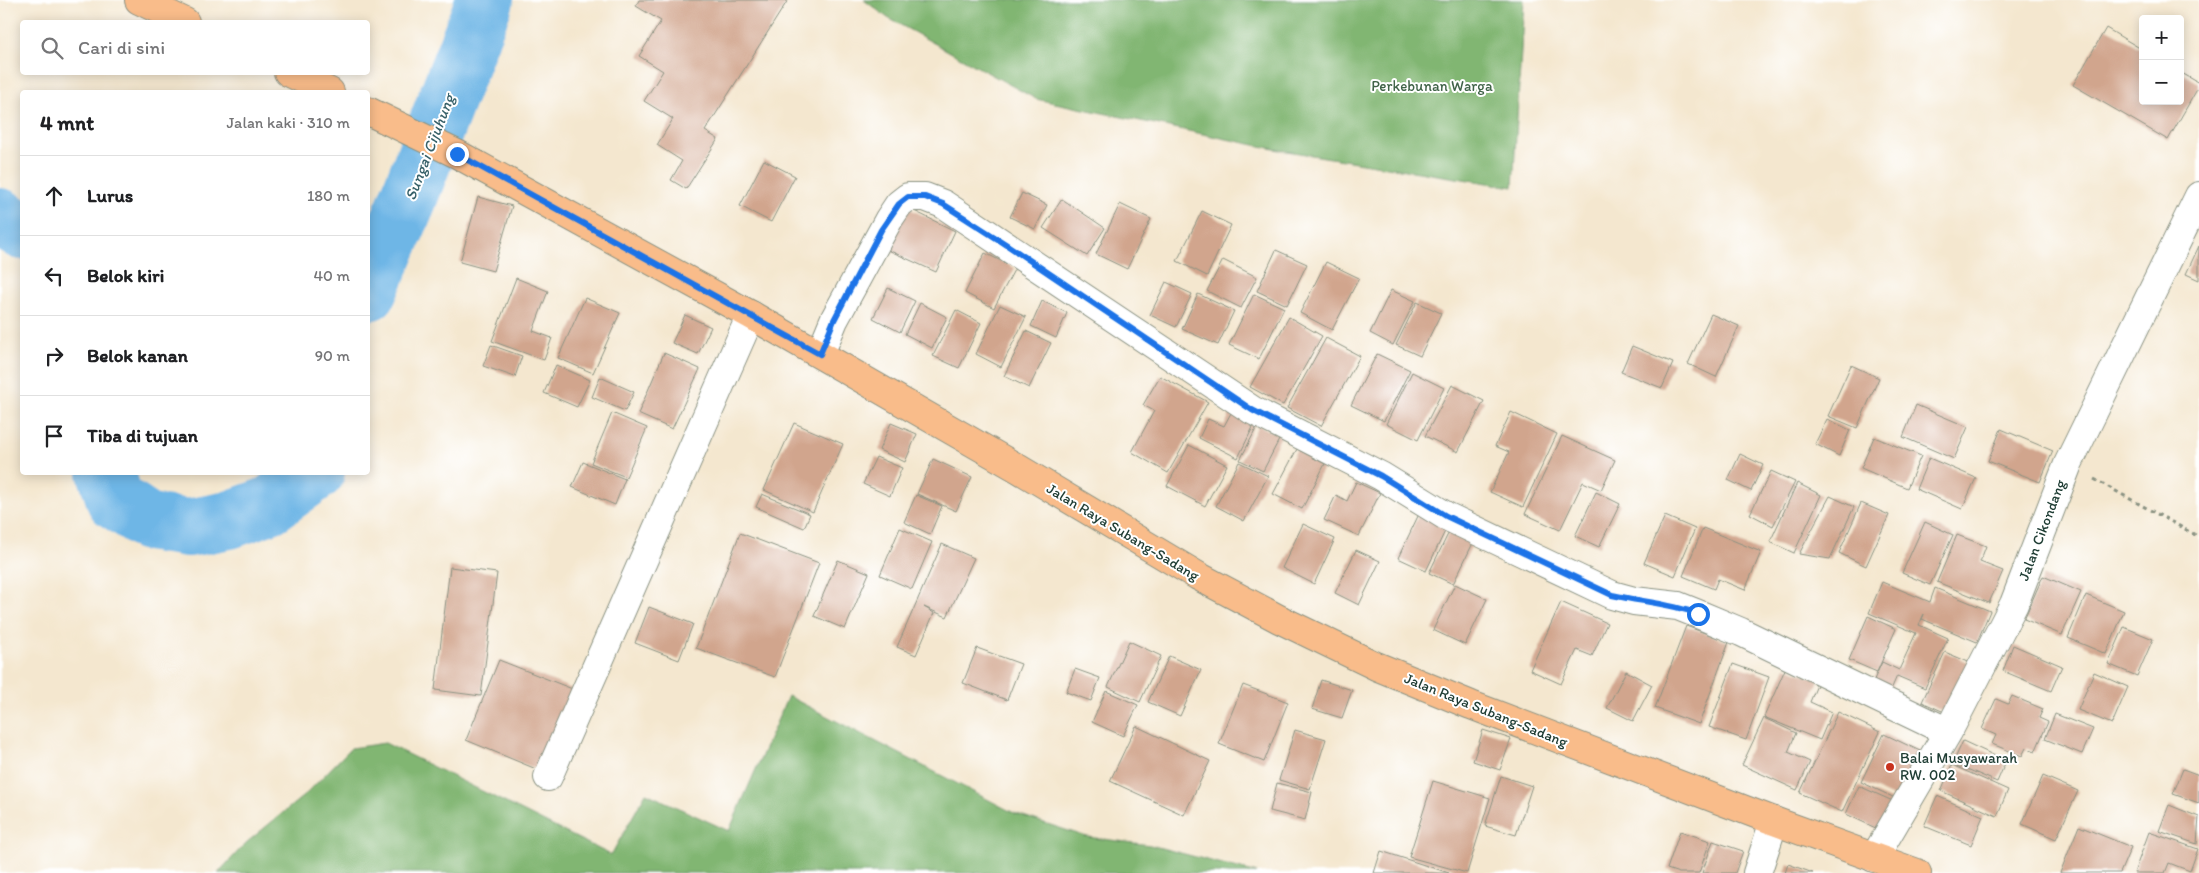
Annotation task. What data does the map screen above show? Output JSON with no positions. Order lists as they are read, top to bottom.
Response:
{
  "streets": {
    "main road": ["Jalan Raya Subang-Sadang"],
    "street": ["Jalan Cikondang"]
  },
  "crossings": [
    ["Jalan Cikondang", "Jalan Raya Subang-Sadang"]
  ],
  "water": ["Sungai Cijuhung"],
  "parks": ["Perkebunan Warga"],
  "places": ["Balai Musyawarah RW. 002"],
  "page": {
    "map_buttons": ["+", "−"],
    "search": "Cari di sini",
    "heading": ["4 mnt", "Jalan kaki · 310 m"],
    "list": [
      ["Lurus", "180 m"],
      ["Belok kiri", "40 m"],
      ["Belok kanan", "90 m"],
      "Tiba di tujuan"
    ]
  }
}
